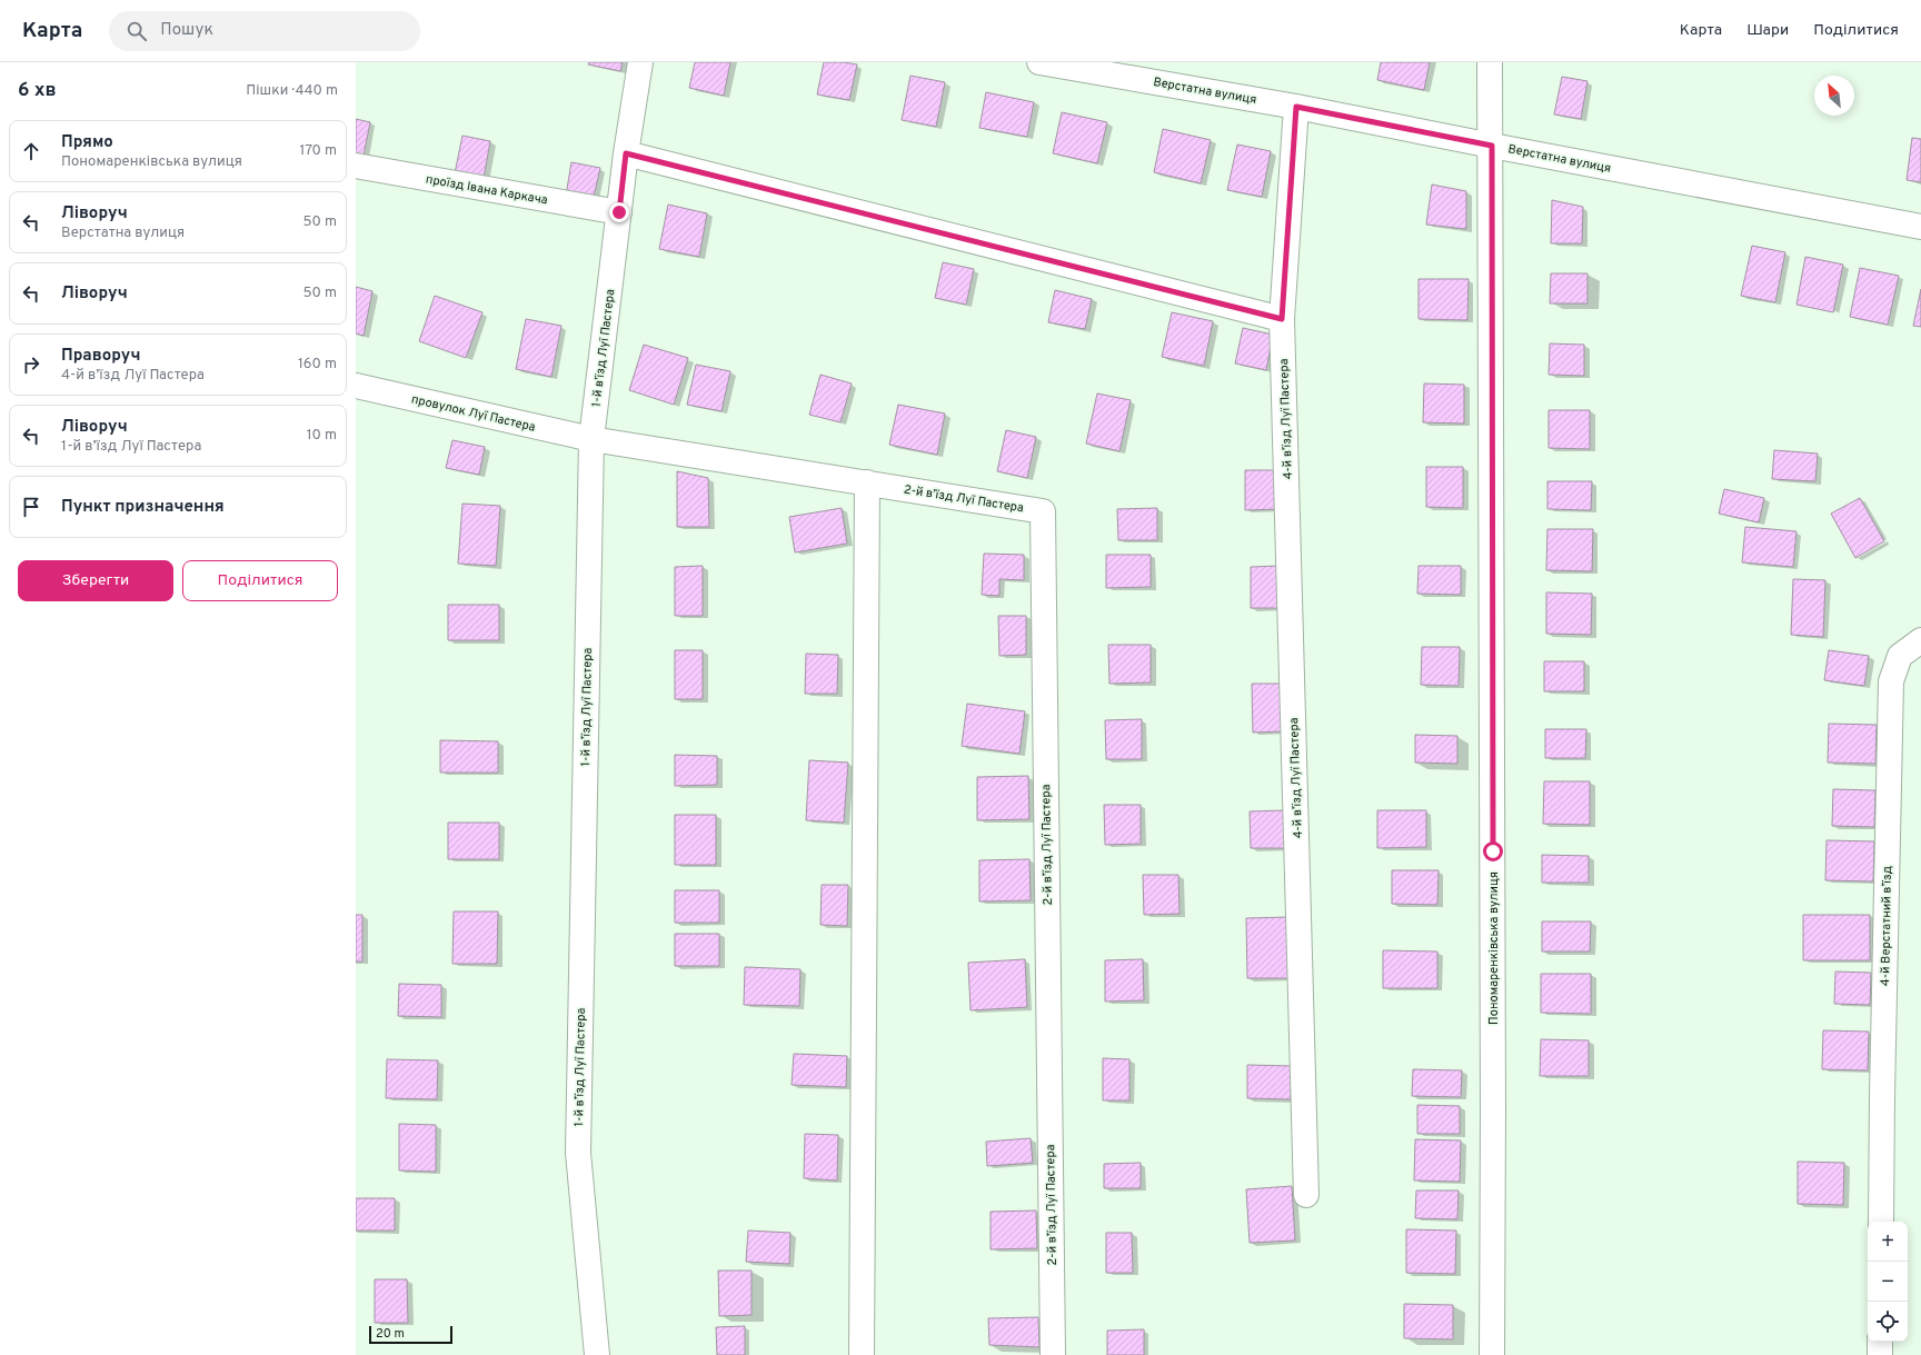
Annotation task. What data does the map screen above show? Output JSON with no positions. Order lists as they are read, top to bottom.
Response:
{
  "streets": {
    "street": [
      "Верстатна вулиця",
      "проїзд Івана Каркача",
      "1-й в’їзд Луї Пастера",
      "провулок Луї Пастера",
      "4-й в’їзд Луї Пастера",
      "2-й в’їзд Луї Пастера",
      "4-й Верстатний в’їзд",
      "Пономаренківська вулиця"
    ]
  },
  "crossings": [
    ["Верстатна вулиця", "4-й в’їзд Луї Пастера"],
    ["Верстатна вулиця", "Пономаренківська вулиця"],
    ["проїзд Івана Каркача", "1-й в’їзд Луї Пастера"],
    ["1-й в’їзд Луї Пастера", "провулок Луї Пастера"],
    ["1-й в’їзд Луї Пастера", "2-й в’їзд Луї Пастера"],
    ["провулок Луї Пастера", "2-й в’їзд Луї Пастера"]
  ],
  "scale_bar": "20 m",
  "north": "top left",
  "page": {
    "header": "Карта",
    "search": "Пошук",
    "nav": ["Карта", "Шари", "Поділитися"],
    "heading": ["6 хв", "Пішки · 440 m"],
    "list": [
      ["Прямо", "Пономаренківська вулиця", "170 m"],
      ["Ліворуч", "Верстатна вулиця", "50 m"],
      ["Ліворуч", "50 m"],
      ["Праворуч", "4-й в’їзд Луї Пастера", "160 m"],
      ["Ліворуч", "1-й в’їзд Луї Пастера", "10 m"],
      "Пункт призначення"
    ],
    "buttons": ["Зберегти", "Поділитися"],
    "map_buttons": ["+", "−"],
    "scale": "20 m"
  }
}
